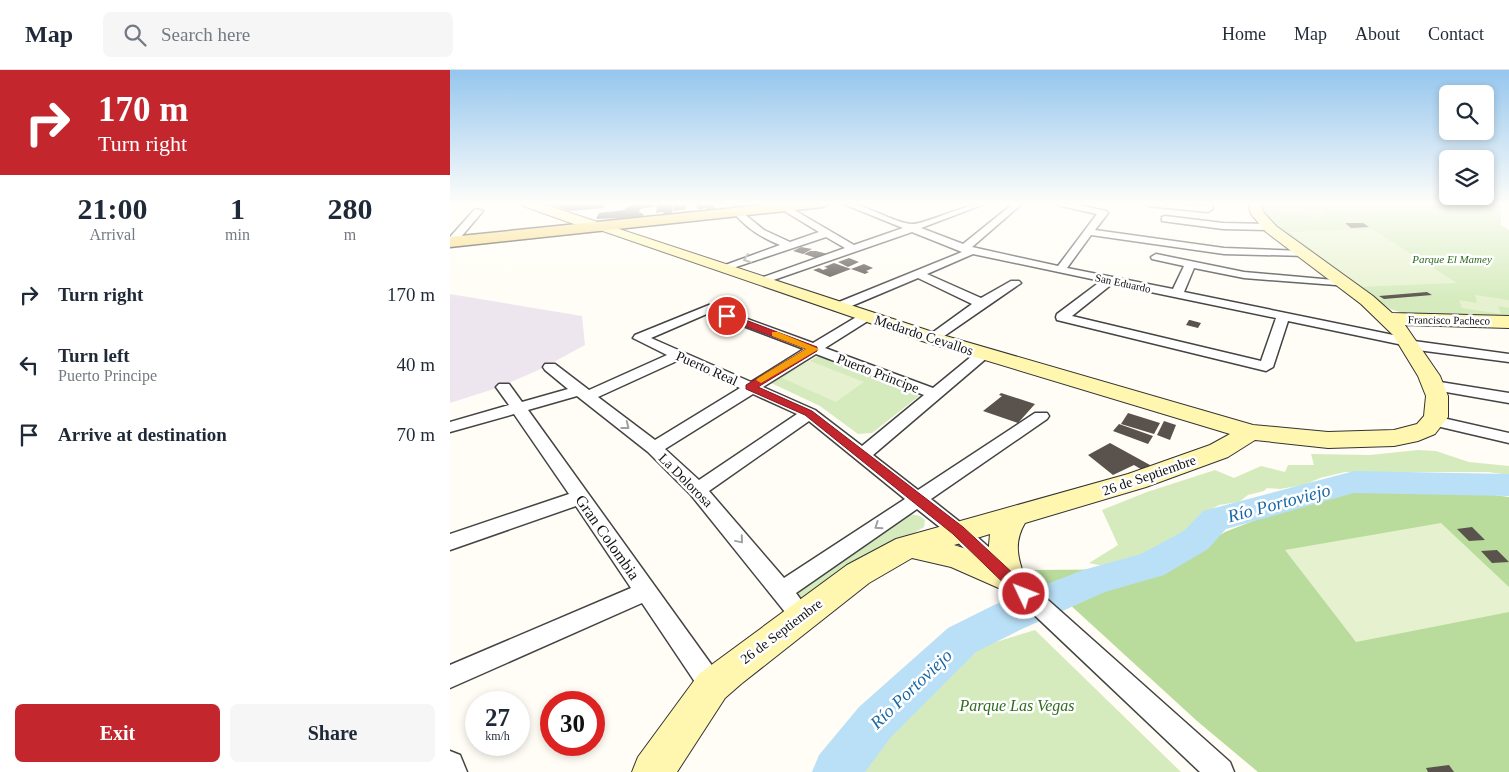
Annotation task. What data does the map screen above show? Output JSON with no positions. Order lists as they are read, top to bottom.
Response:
{
  "streets": {
    "street": [
      "San Eduardo",
      "Francisco Pacheco",
      "Medardo Cevallos",
      "Puerto Real",
      "Puerto Principe",
      "26 de Septiembre",
      "La Dolorosa",
      "Gran Colombia"
    ]
  },
  "crossings": [
    ["Medardo Cevallos", "26 de Septiembre"],
    ["Puerto Real", "Puerto Principe"],
    ["Puerto Real", "26 de Septiembre"],
    ["26 de Septiembre", "La Dolorosa"],
    ["26 de Septiembre", "Gran Colombia"]
  ],
  "one_way": ["La Dolorosa"],
  "water": ["Río Portoviejo"],
  "parks": ["Parque El Mamey", "Parque Las Vegas"],
  "page": {
    "header": "Map",
    "search": "Search here",
    "nav": [
      "Home",
      "Map",
      "About",
      "Contact"
    ],
    "turn": ["170 m", "Turn right"],
    "eta": [
      "21:00",
      "Arrival",
      "1",
      "min",
      "280",
      "m"
    ],
    "list": [
      {
        "name": "Turn right",
        "value": "170 m"
      },
      {
        "name": "Turn left",
        "note": "Puerto Principe",
        "value": "40 m"
      },
      {
        "name": "Arrive at destination",
        "value": "70 m"
      }
    ],
    "speed": "27 km/h",
    "limit": "30",
    "buttons": ["Exit", "Share"]
  }
}
